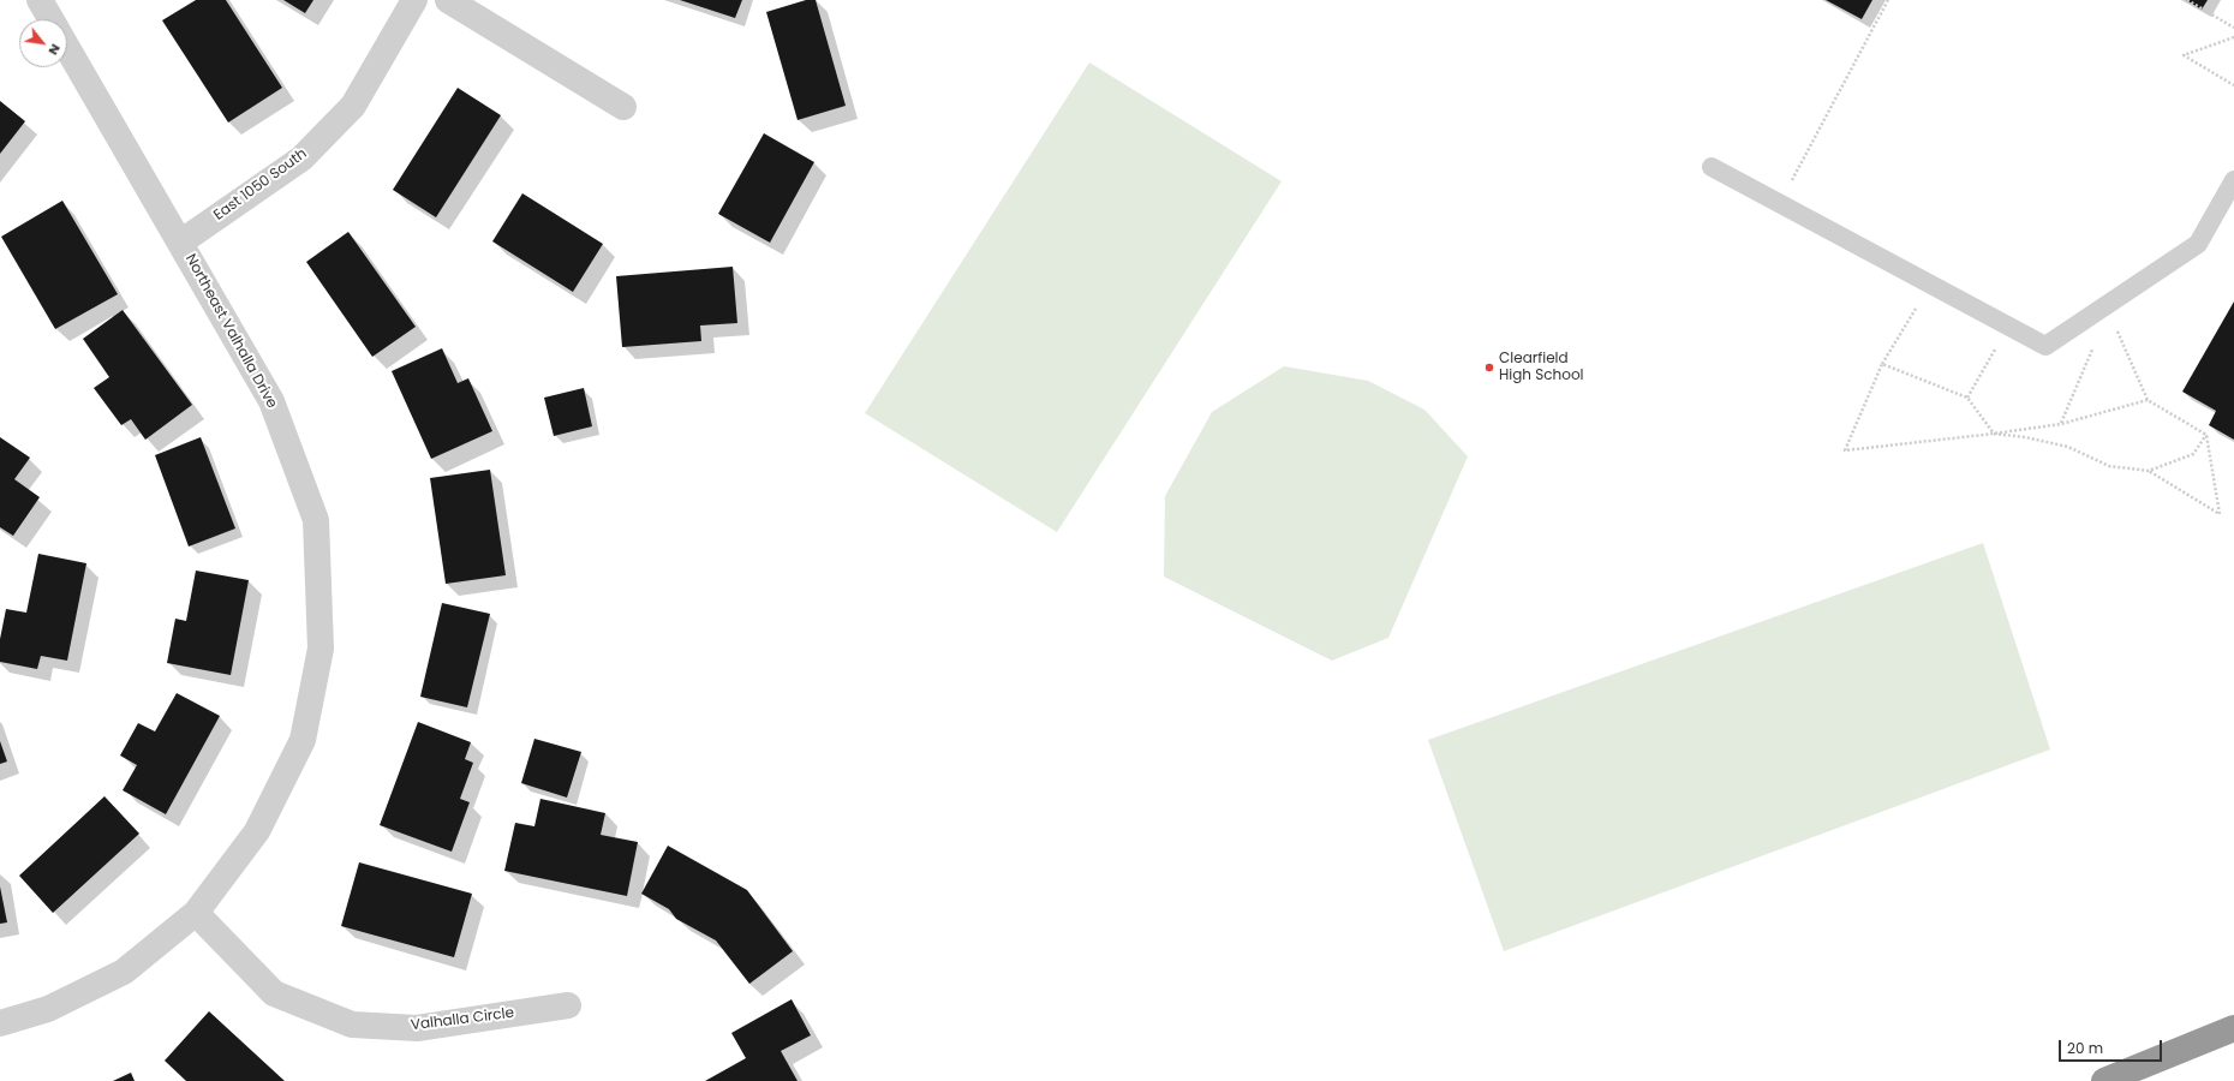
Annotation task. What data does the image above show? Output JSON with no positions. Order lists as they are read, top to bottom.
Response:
{
  "streets": {
    "street": ["East 1050 South", "Northeast Valhalla Drive", "Valhalla Circle"]
  },
  "crossings": [
    ["East 1050 South", "Northeast Valhalla Drive"],
    ["Northeast Valhalla Drive", "Valhalla Circle"]
  ],
  "places": ["Clearfield High School"],
  "scale_bar": "20 m",
  "north": "bottom right"
}
